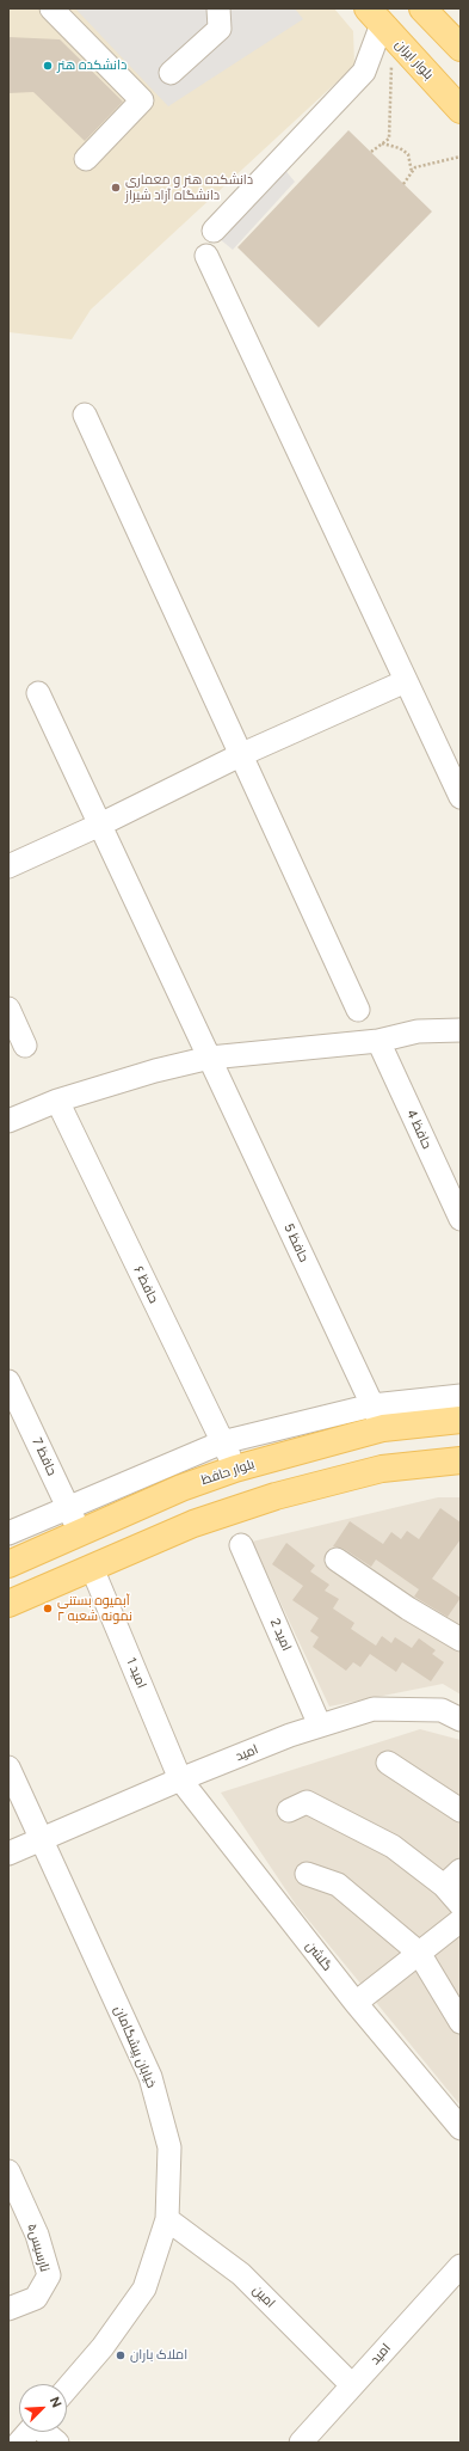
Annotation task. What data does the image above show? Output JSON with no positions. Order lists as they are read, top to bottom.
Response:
{
  "streets": {
    "main road": ["بلوار ایران", "بلوار حافظ"],
    "street": [
      "حافظ 4",
      "حافظ 5",
      "حافظ ۶",
      "حافظ 7",
      "امید 2",
      "امید 1",
      "امید",
      "گلشن",
      "خیابان پیشگامان",
      "نارسیس۵",
      "امین"
    ]
  },
  "crossings": [
    ["حافظ 5", "بلوار حافظ"],
    ["حافظ ۶", "بلوار حافظ"],
    ["حافظ 7", "بلوار حافظ"],
    ["امید 2", "امید"],
    ["امید 1", "امید"],
    ["امید 1", "گلشن"],
    ["امید", "گلشن"],
    ["امید", "خیابان پیشگامان"],
    ["امید", "امین"],
    ["خیابان پیشگامان", "امین"]
  ],
  "places": [
    "دانشکده هنر",
    "دانشکده هنر و معماری دانشگاه آزاد شیراز",
    "آبمیوه بستنی نمونه شعبه ۲",
    "املاک باران"
  ],
  "north": "top right"
}
